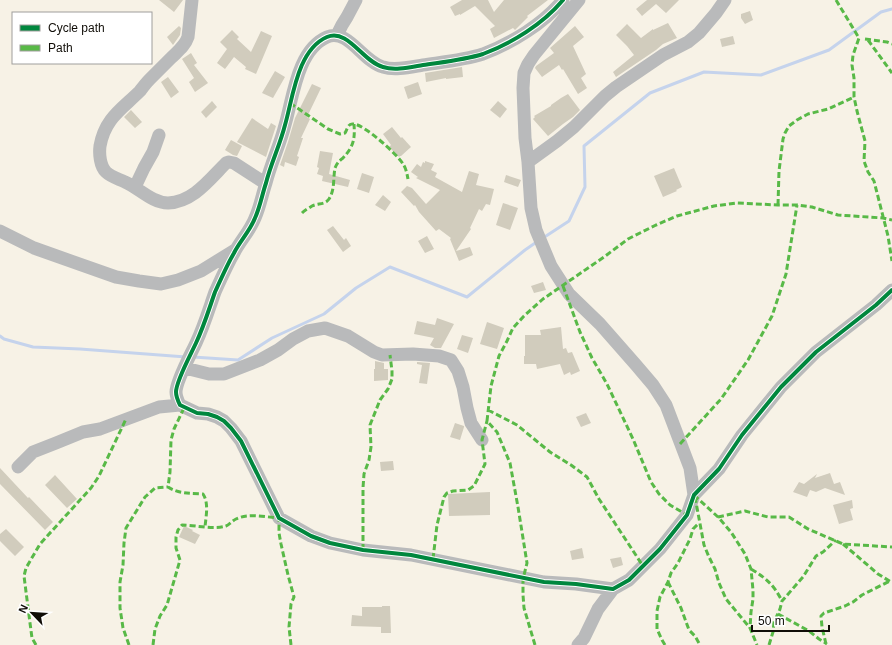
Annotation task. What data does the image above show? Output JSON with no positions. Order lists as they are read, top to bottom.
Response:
{
  "legend": ["Cycle path", "Path"],
  "scale_bar": "50 m",
  "north": "top left"
}
